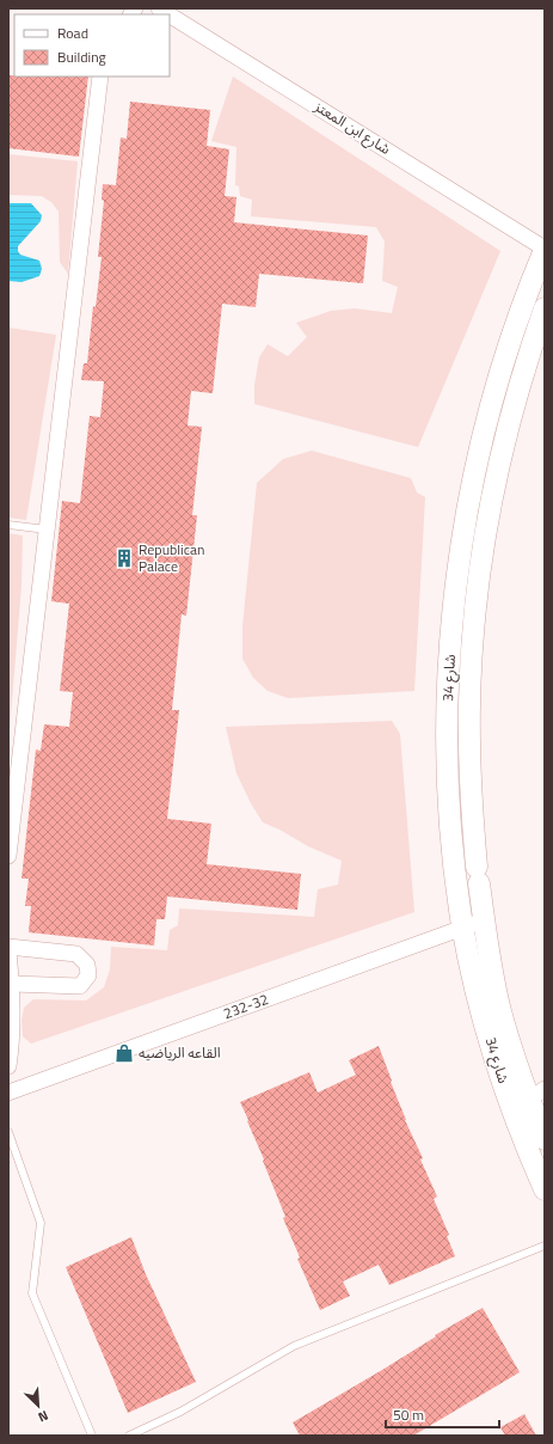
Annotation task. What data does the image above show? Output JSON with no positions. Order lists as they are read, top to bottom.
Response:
{
  "streets": {
    "main road": ["شارع 34"],
    "street": ["شارع ابن المعتز", "232-32"]
  },
  "crossings": [
    ["شارع ابن المعتز", "شارع 34"],
    ["شارع 34", "232-32"]
  ],
  "places": {
    "building": ["Republican Palace"],
    "shop": ["القاعه الرياضيه"]
  },
  "legend": ["Road", "Building"],
  "scale_bar": "50 m",
  "north": "bottom right"
}
